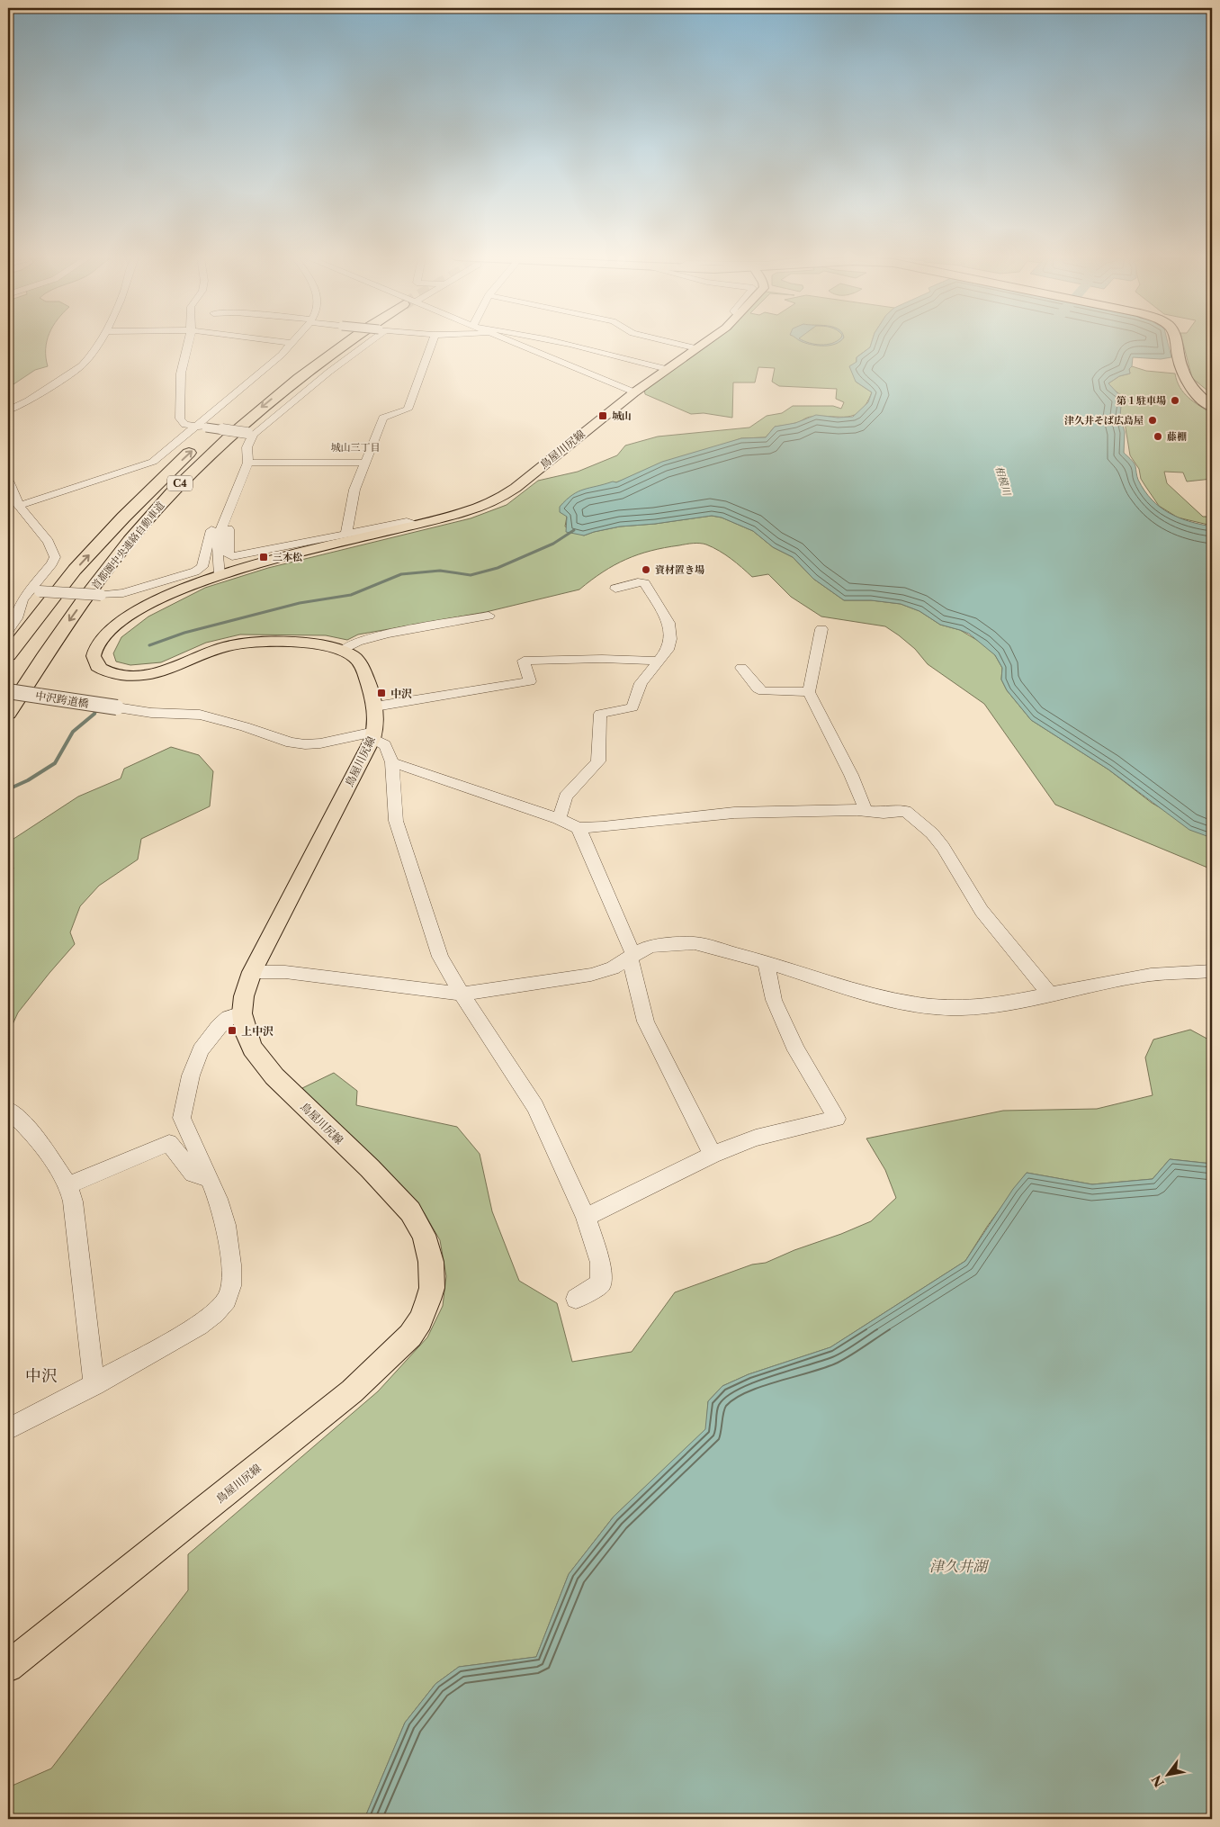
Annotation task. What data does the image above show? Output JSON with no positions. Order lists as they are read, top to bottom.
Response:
{
  "streets": {
    "highway": ["C4", "首都圏中央連絡自動車道"],
    "main road": ["鳥屋川尻線"],
    "street": ["中沢跨道橋"]
  },
  "crossings": [
    ["鳥屋川尻線", "中沢跨道橋"]
  ],
  "districts": ["城山三丁目", "中沢"],
  "water": ["相模川", "津久井湖"],
  "places": {
    "other": [
      "第１駐車場",
      "津久井そば広島屋",
      "藤棚",
      "資材置き場"
    ],
    "transit": [
      "城山",
      "三本松",
      "中沢",
      "上中沢"
    ]
  },
  "north": "bottom left"
}
